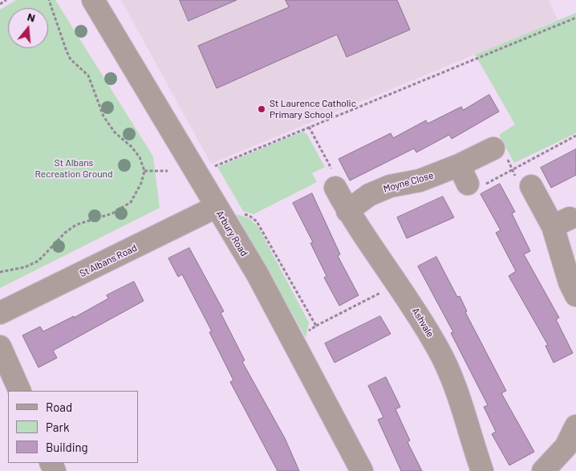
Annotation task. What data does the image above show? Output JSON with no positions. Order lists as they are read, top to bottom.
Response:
{
  "streets": {
    "street": [
      "Moyne Close",
      "Arbury Road",
      "St Albans Road",
      "Ashvale"
    ]
  },
  "crossings": [
    ["Moyne Close", "Ashvale"],
    ["Arbury Road", "St Albans Road"]
  ],
  "parks": ["St Albans Recreation Ground"],
  "places": ["St Laurence Catholic Primary School"],
  "legend": ["Road", "Park", "Building"],
  "north": "top"
}
